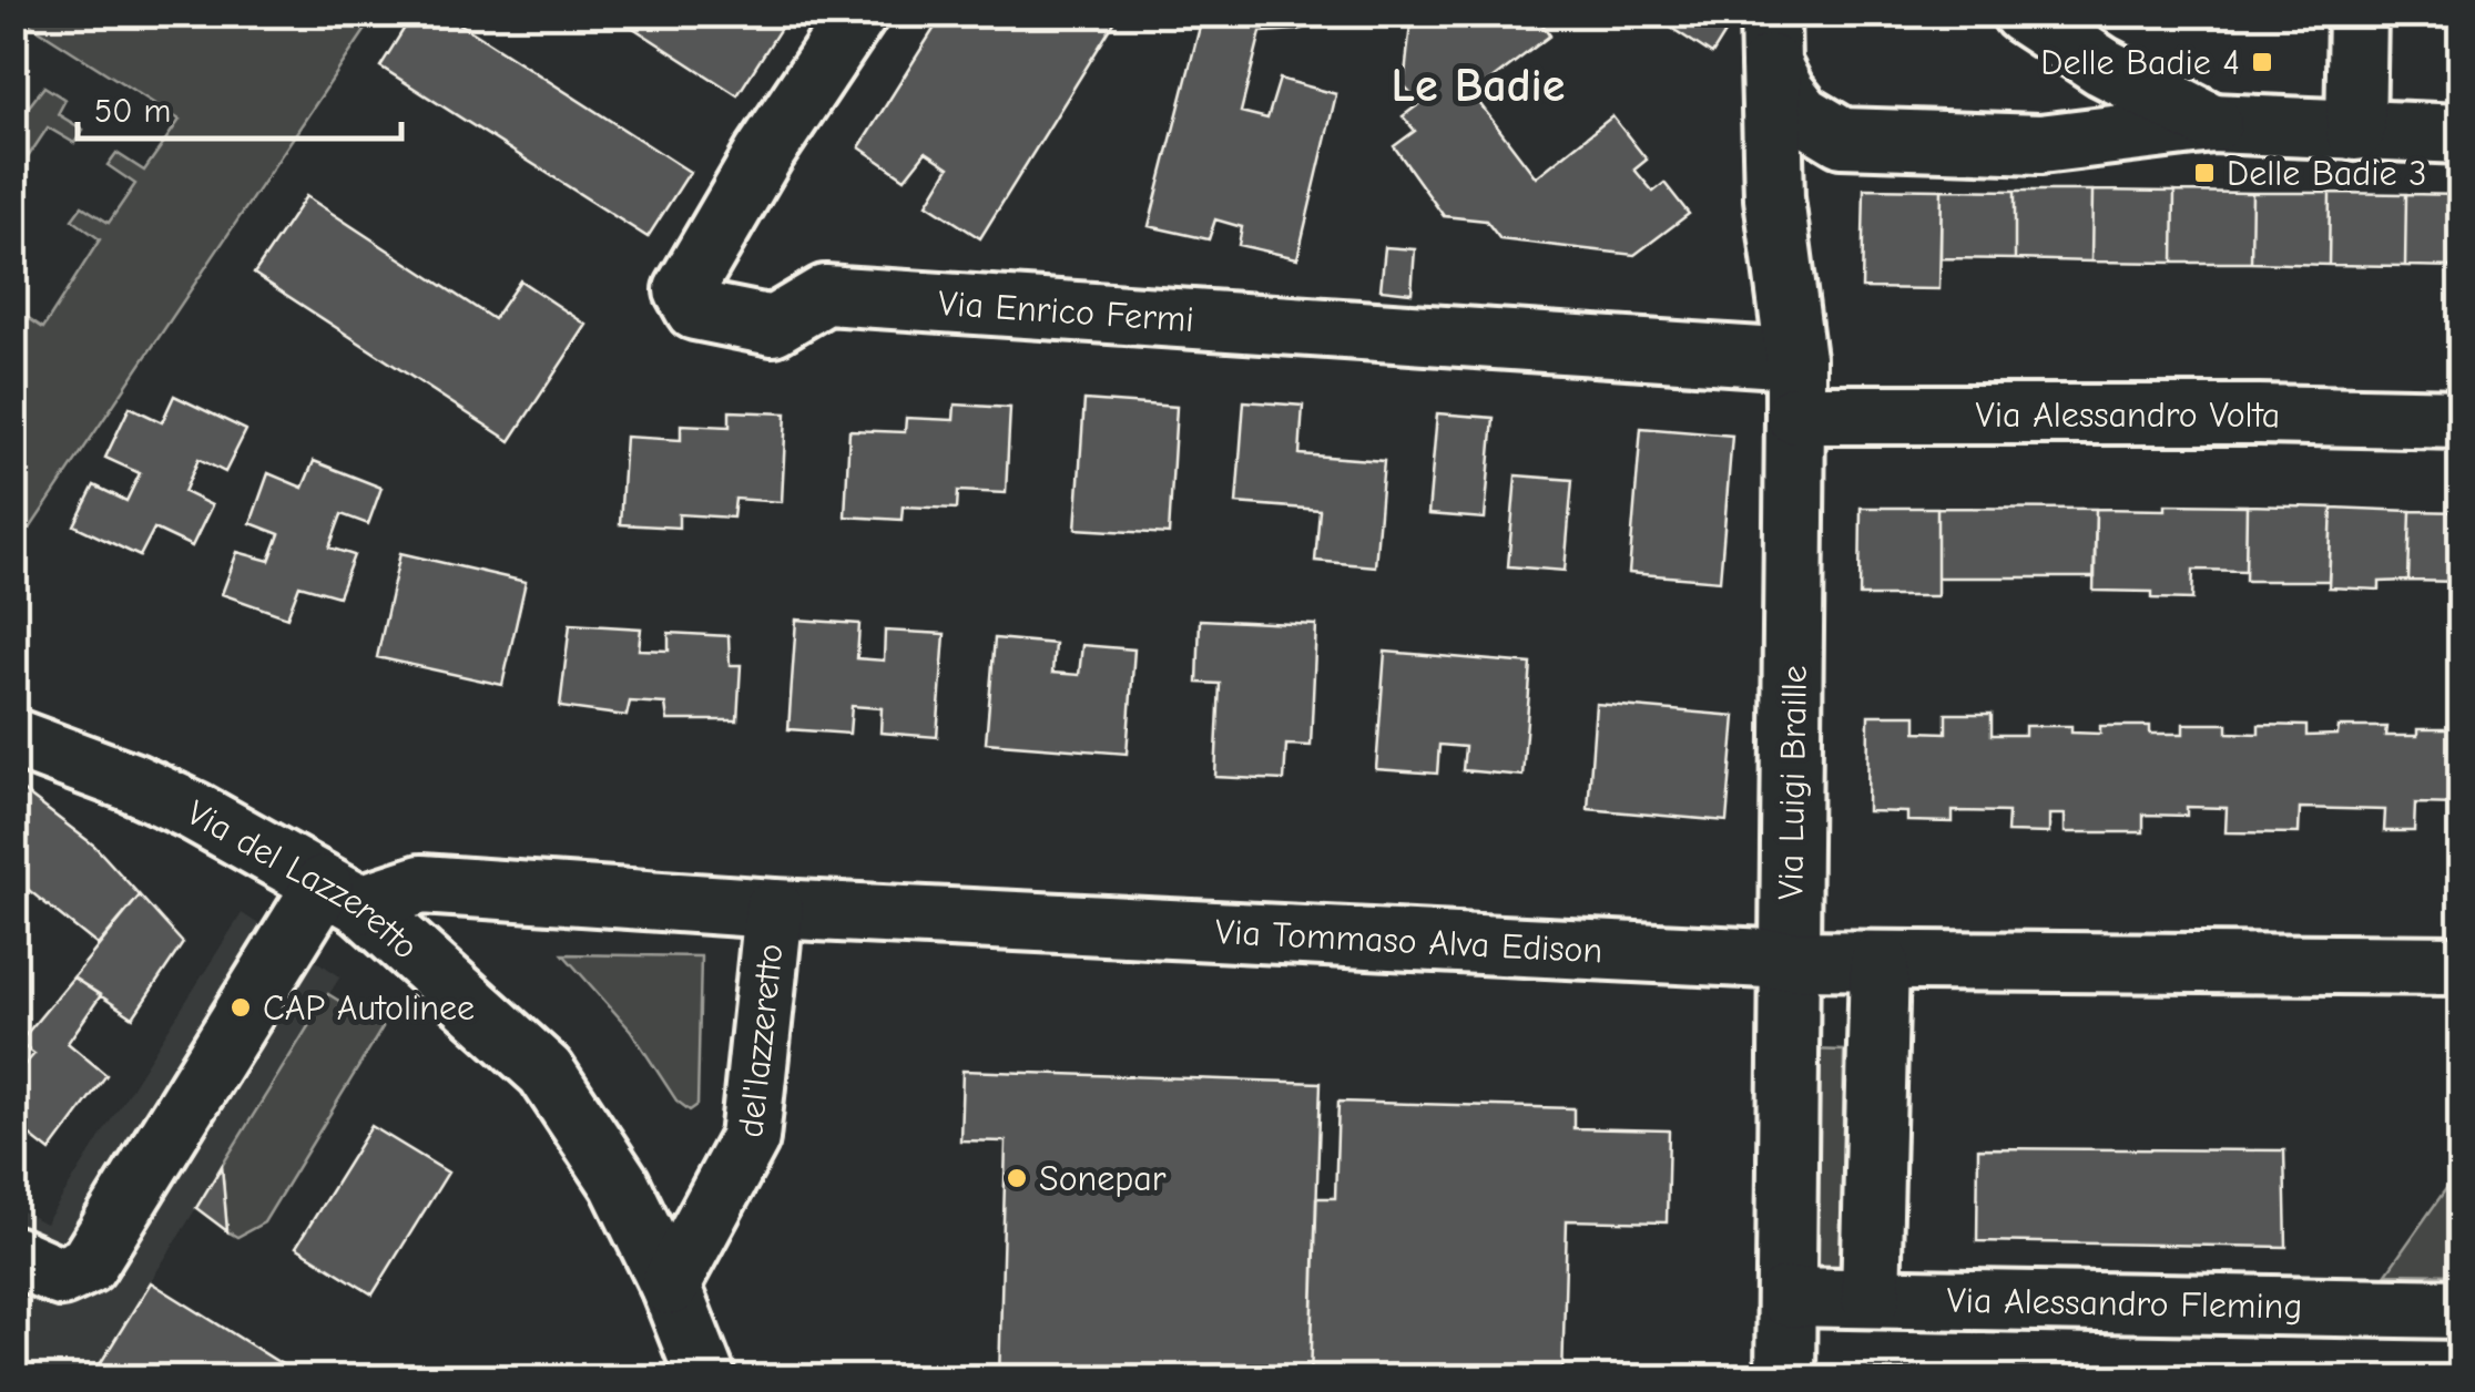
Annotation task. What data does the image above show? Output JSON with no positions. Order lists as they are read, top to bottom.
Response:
{
  "streets": {
    "street": [
      "Via Enrico Fermi",
      "Via Alessandro Volta",
      "Via Luigi Braille",
      "Via del Lazzeretto",
      "Via Tommaso Alva Edison",
      "del'lazzeretto",
      "Via Alessandro Fleming"
    ]
  },
  "crossings": [
    ["Via Enrico Fermi", "Via Alessandro Volta"],
    ["Via Enrico Fermi", "Via Luigi Braille"],
    ["Via Alessandro Volta", "Via Luigi Braille"],
    ["Via Luigi Braille", "Via Tommaso Alva Edison"],
    ["Via Luigi Braille", "Via Alessandro Fleming"],
    ["Via del Lazzeretto", "Via Tommaso Alva Edison"],
    ["Via del Lazzeretto", "del'lazzeretto"],
    ["Via Tommaso Alva Edison", "del'lazzeretto"]
  ],
  "districts": ["Le Badie"],
  "places": {
    "transit": ["Delle Badie 4", "Delle Badie 3"],
    "other": ["CAP Autolinee", "Sonepar"]
  },
  "scale_bar": "50 m"
}
